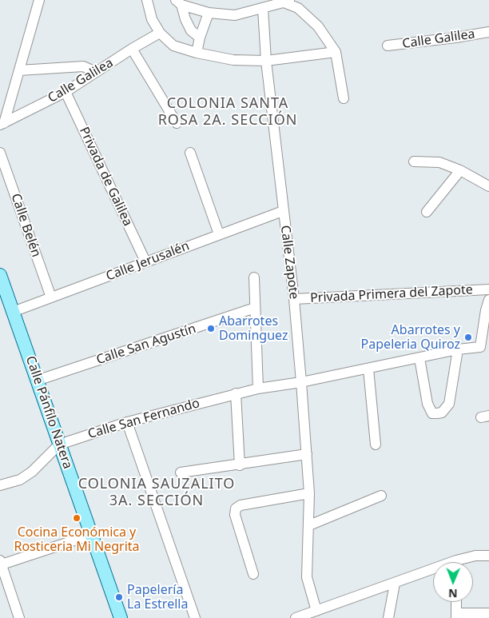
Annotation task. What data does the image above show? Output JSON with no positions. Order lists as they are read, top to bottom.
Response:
{
  "streets": {
    "main road": ["Calle Pánfilo Natera"],
    "street": [
      "Calle Galilea",
      "Privada de Galilea",
      "Calle Belén",
      "Calle Jerusalén",
      "Calle Zapote",
      "Privada Primera del Zapote",
      "Calle San Agustín",
      "Calle San Fernando"
    ]
  },
  "crossings": [
    ["Calle Galilea", "Privada de Galilea"],
    ["Privada de Galilea", "Calle Jerusalén"],
    ["Calle Belén", "Calle Jerusalén"],
    ["Calle Jerusalén", "Calle Zapote"],
    ["Calle Jerusalén", "Calle Pánfilo Natera"],
    ["Calle Zapote", "Privada Primera del Zapote"],
    ["Calle Zapote", "Calle San Fernando"],
    ["Calle San Agustín", "Calle Pánfilo Natera"],
    ["Calle Pánfilo Natera", "Calle San Fernando"]
  ],
  "districts": ["COLONIA SANTA ROSA 2A. SECCIÓN", "COLONIA SAUZALITO 3A. SECCIÓN"],
  "places": [
    "Abarrotes Dominguez",
    "Abarrotes y Papeleria Quiroz",
    "Cocina Económica y Rosticeria Mi Negrita",
    "Papelería La Estrella"
  ],
  "north": "bottom"
}
